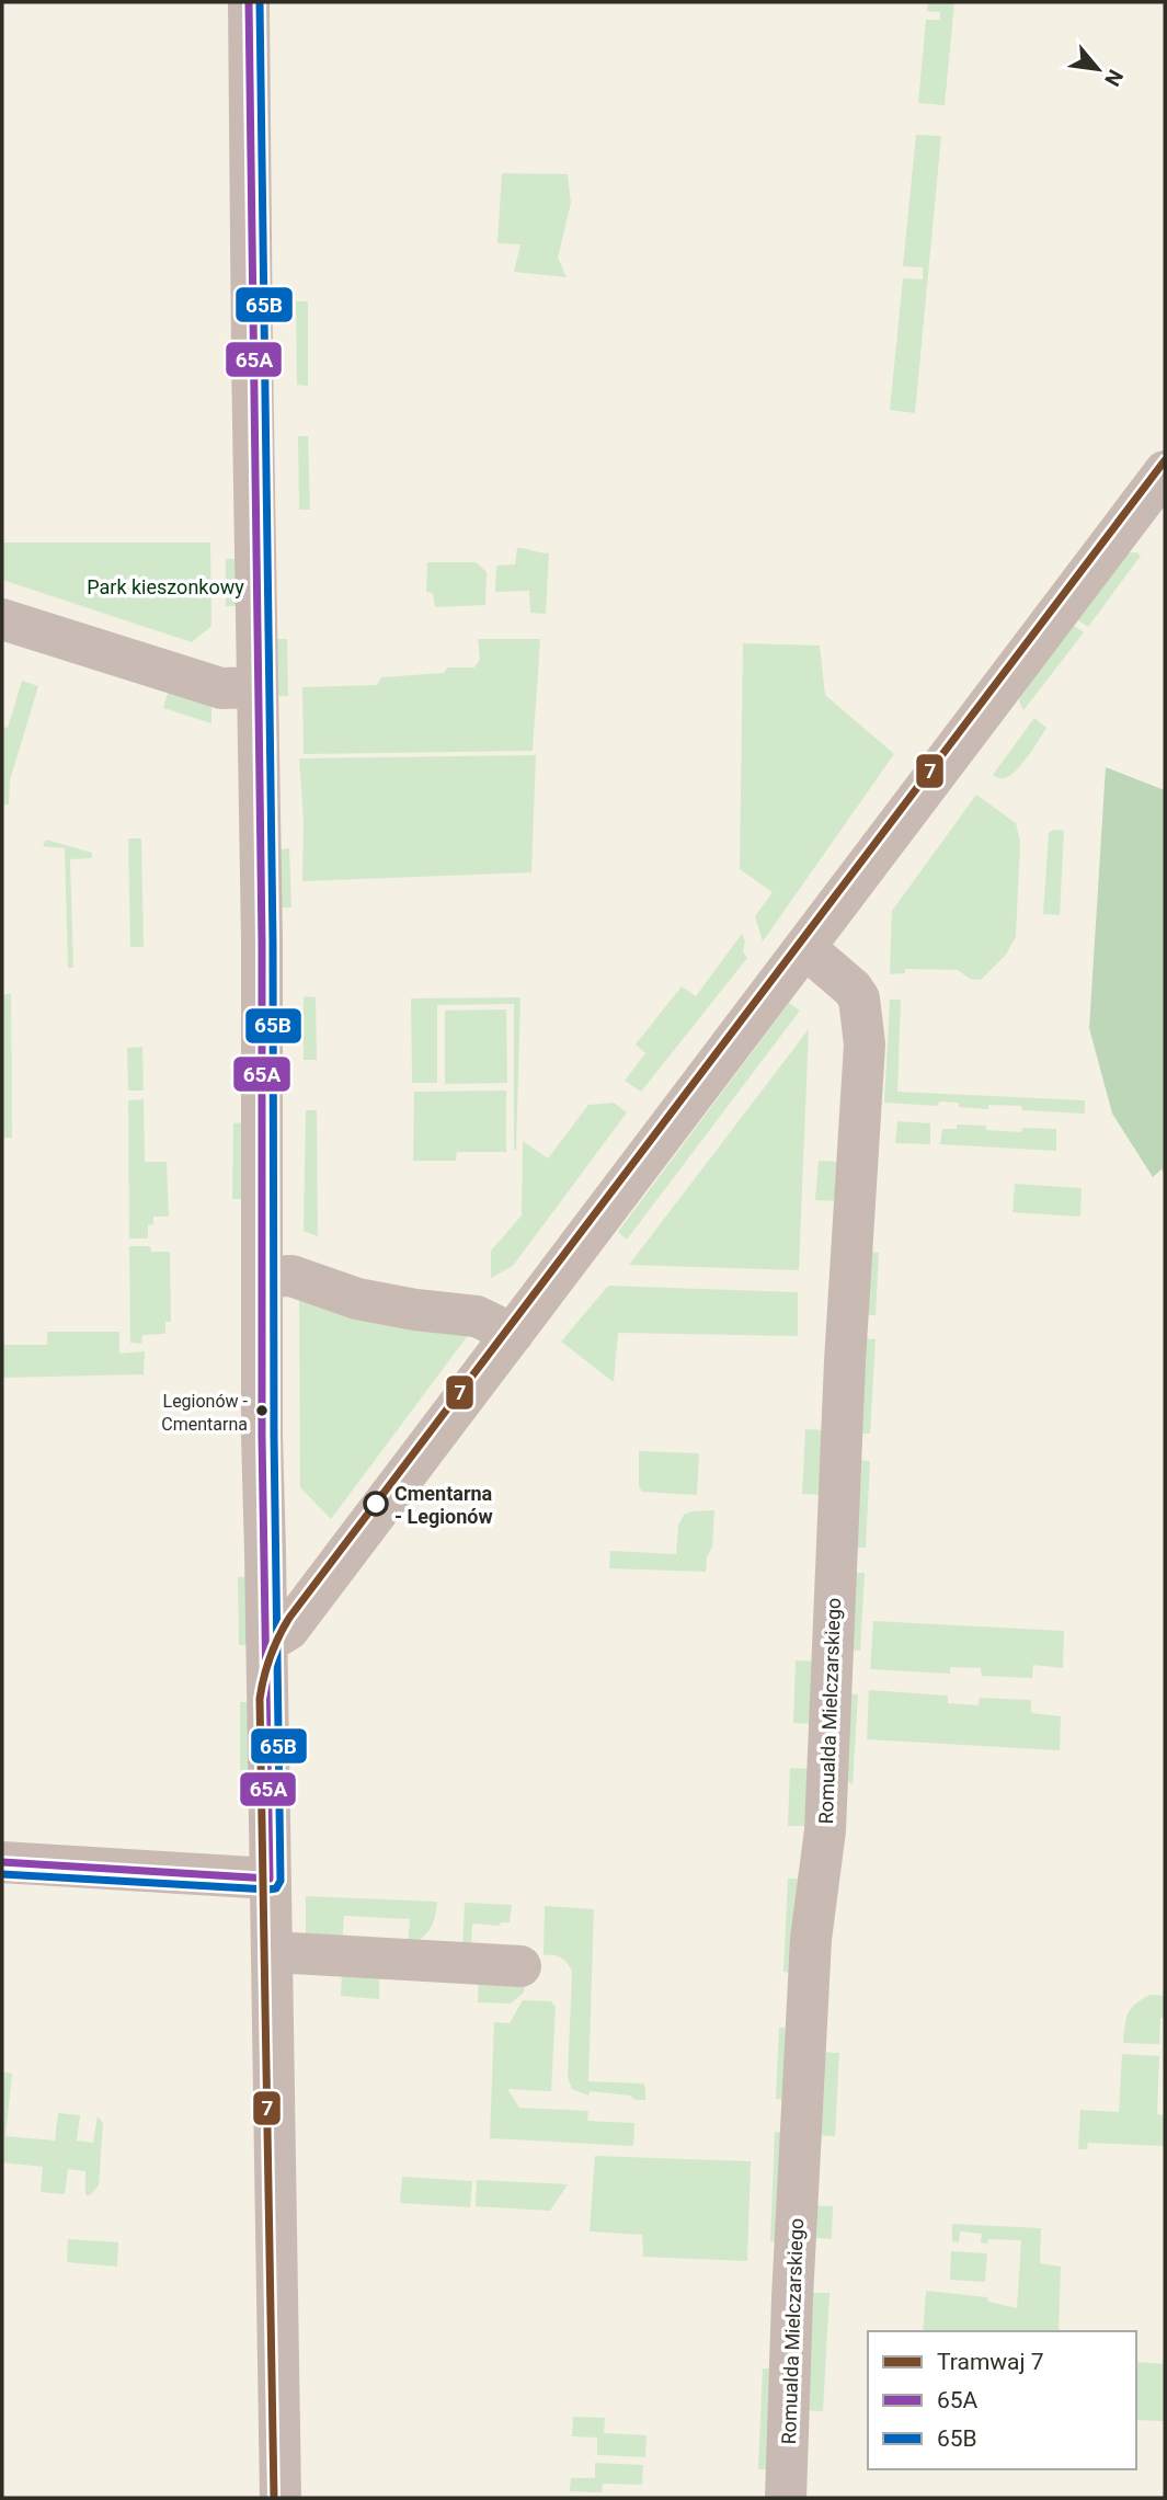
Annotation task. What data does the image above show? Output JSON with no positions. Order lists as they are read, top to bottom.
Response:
{
  "streets": {
    "street": ["Romualda Mielczarskiego"]
  },
  "parks": ["Park kieszonkowy"],
  "places": ["Legionów - Cmentarna", "Cmentarna - Legionów"],
  "lines": ["transit line 65A", "transit line 65B", "tram line 7"],
  "legend": ["Tramwaj 7", "65A", "65B"],
  "north": "bottom right"
}
